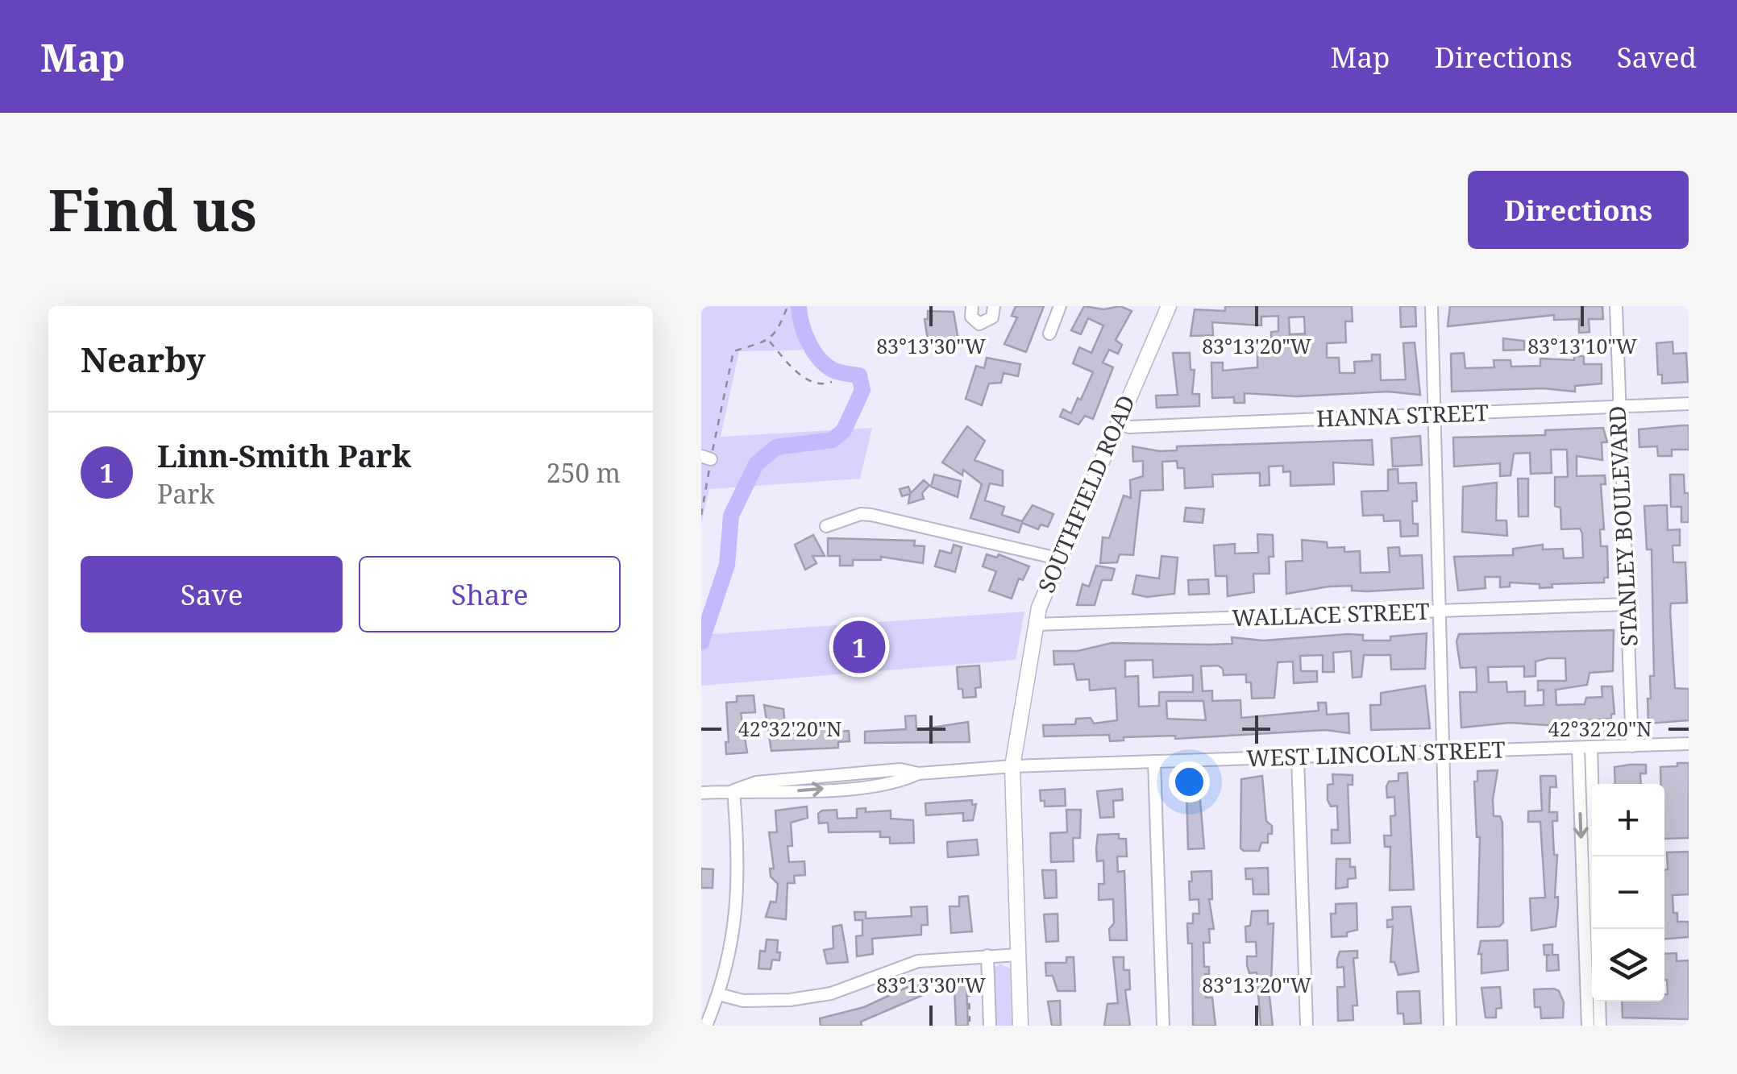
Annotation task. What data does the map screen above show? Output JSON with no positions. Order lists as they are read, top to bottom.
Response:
{
  "streets": {
    "main road": ["SOUTHFIELD ROAD"],
    "street": [
      "HANNA STREET",
      "STANLEY BOULEVARD",
      "WALLACE STREET",
      "WEST LINCOLN STREET"
    ]
  },
  "crossings": [
    ["HANNA STREET", "SOUTHFIELD ROAD"],
    ["HANNA STREET", "STANLEY BOULEVARD"],
    ["SOUTHFIELD ROAD", "WALLACE STREET"],
    ["SOUTHFIELD ROAD", "WEST LINCOLN STREET"],
    ["STANLEY BOULEVARD", "WALLACE STREET"],
    ["STANLEY BOULEVARD", "WEST LINCOLN STREET"]
  ],
  "page": {
    "header": "Map",
    "nav": ["Map", "Directions", "Saved"],
    "title": "Find us",
    "buttons": [
      "Directions",
      ["Save", "Share"]
    ],
    "heading": "Nearby",
    "list": [
      {
        "mark": "1",
        "name": "Linn-Smith Park",
        "note": "Park",
        "value": "250 m"
      }
    ],
    "pins": "1",
    "map_buttons": ["+", "−"]
  },
  "coordinates": [
    "83°13'30\"W",
    "83°13'20\"W",
    "83°13'10\"W",
    "42°32'20\"N"
  ]
}
